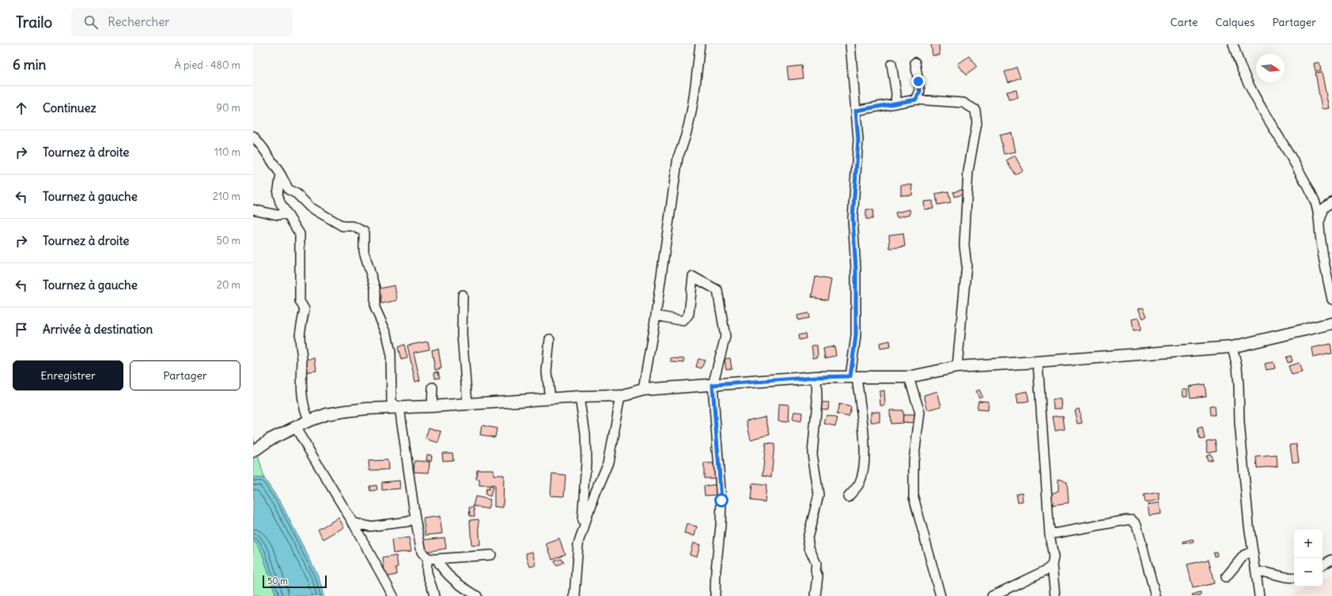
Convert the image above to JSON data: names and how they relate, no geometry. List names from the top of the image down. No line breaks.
{"scale_bar":"50 m","north":"right","page":{"header":"Trailo","search":"Rechercher","nav":["Carte","Calques","Partager"],"heading":["6 min","À pied · 480 m"],"list":[["Continuez","90 m"],["Tournez à droite","110 m"],["Tournez à gauche","210 m"],["Tournez à droite","50 m"],["Tournez à gauche","20 m"],"Arrivée à destination"],"buttons":["Enregistrer","Partager"],"map_buttons":["+","−"],"scale":"50 m"}}
